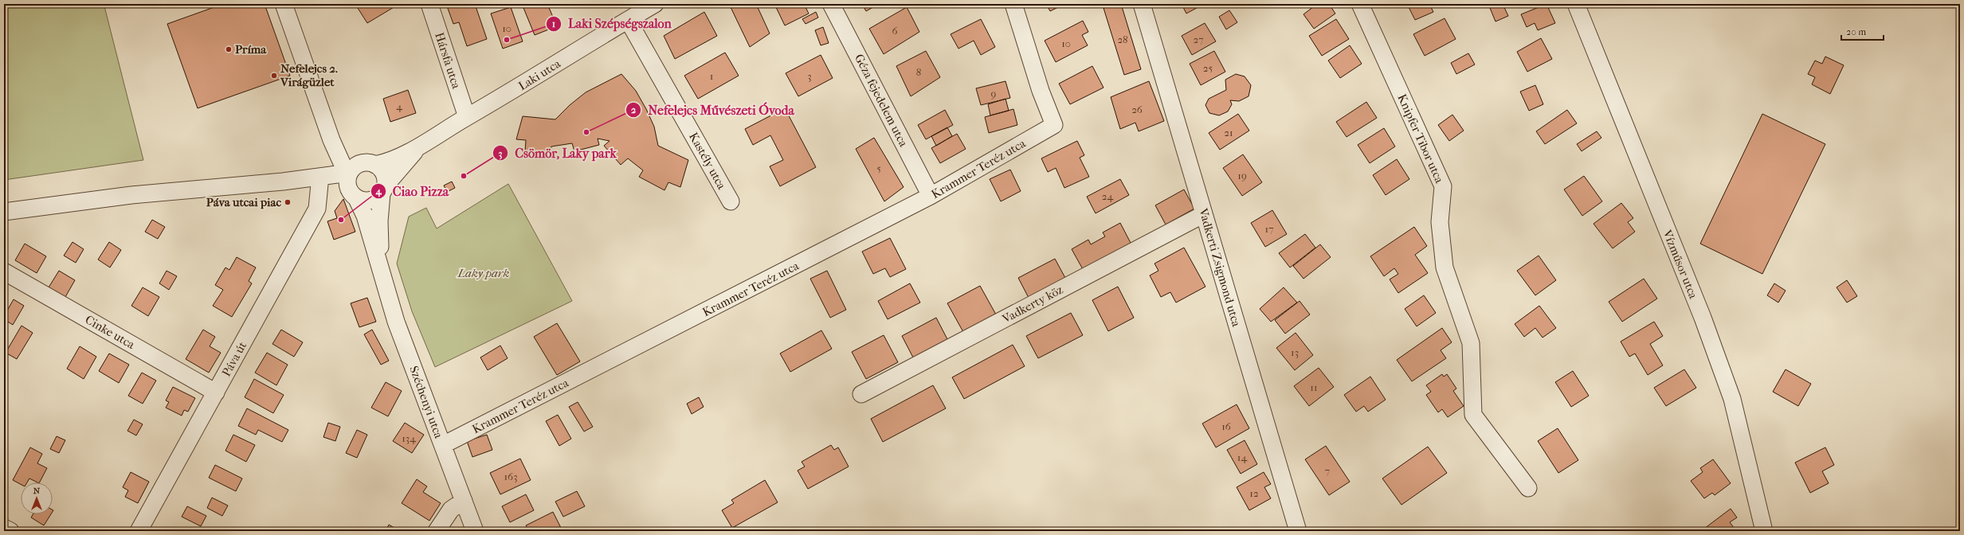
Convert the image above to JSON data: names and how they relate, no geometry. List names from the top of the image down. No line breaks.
{"streets":{"street":["Hársfa utca","Laki utca","Géza fejedelem utca","Knipfer Tibor utca","Kastély utca","Krammer Teréz utca","Vízműsor utca","Vadkerti Zsigmond utca","Vadkerty köz","Cinke utca","Páva út","Széchenyi utca"]},"crossings":[["Hársfa utca","Laki utca"],["Laki utca","Kastély utca"],["Laki utca","Széchenyi utca"],["Géza fejedelem utca","Krammer Teréz utca"],["Krammer Teréz utca","Széchenyi utca"],["Vadkerti Zsigmond utca","Vadkerty köz"],["Cinke utca","Páva út"]],"parks":["Laky park"],"places":["Laki Szépségszalon","Príma","Nefelejcs 2. Virágüzlet","Nefelejcs Művészeti Óvoda","Csömör, Laky park","Páva utcai piac","Ciao Pizza"],"house_numbers":["10","6","28","27","10","25","8","1","3","9","4","26","21","5","19","24","17","13","11","16","134","14","7","163","12"],"scale_bar":"20 m","north":"top"}
